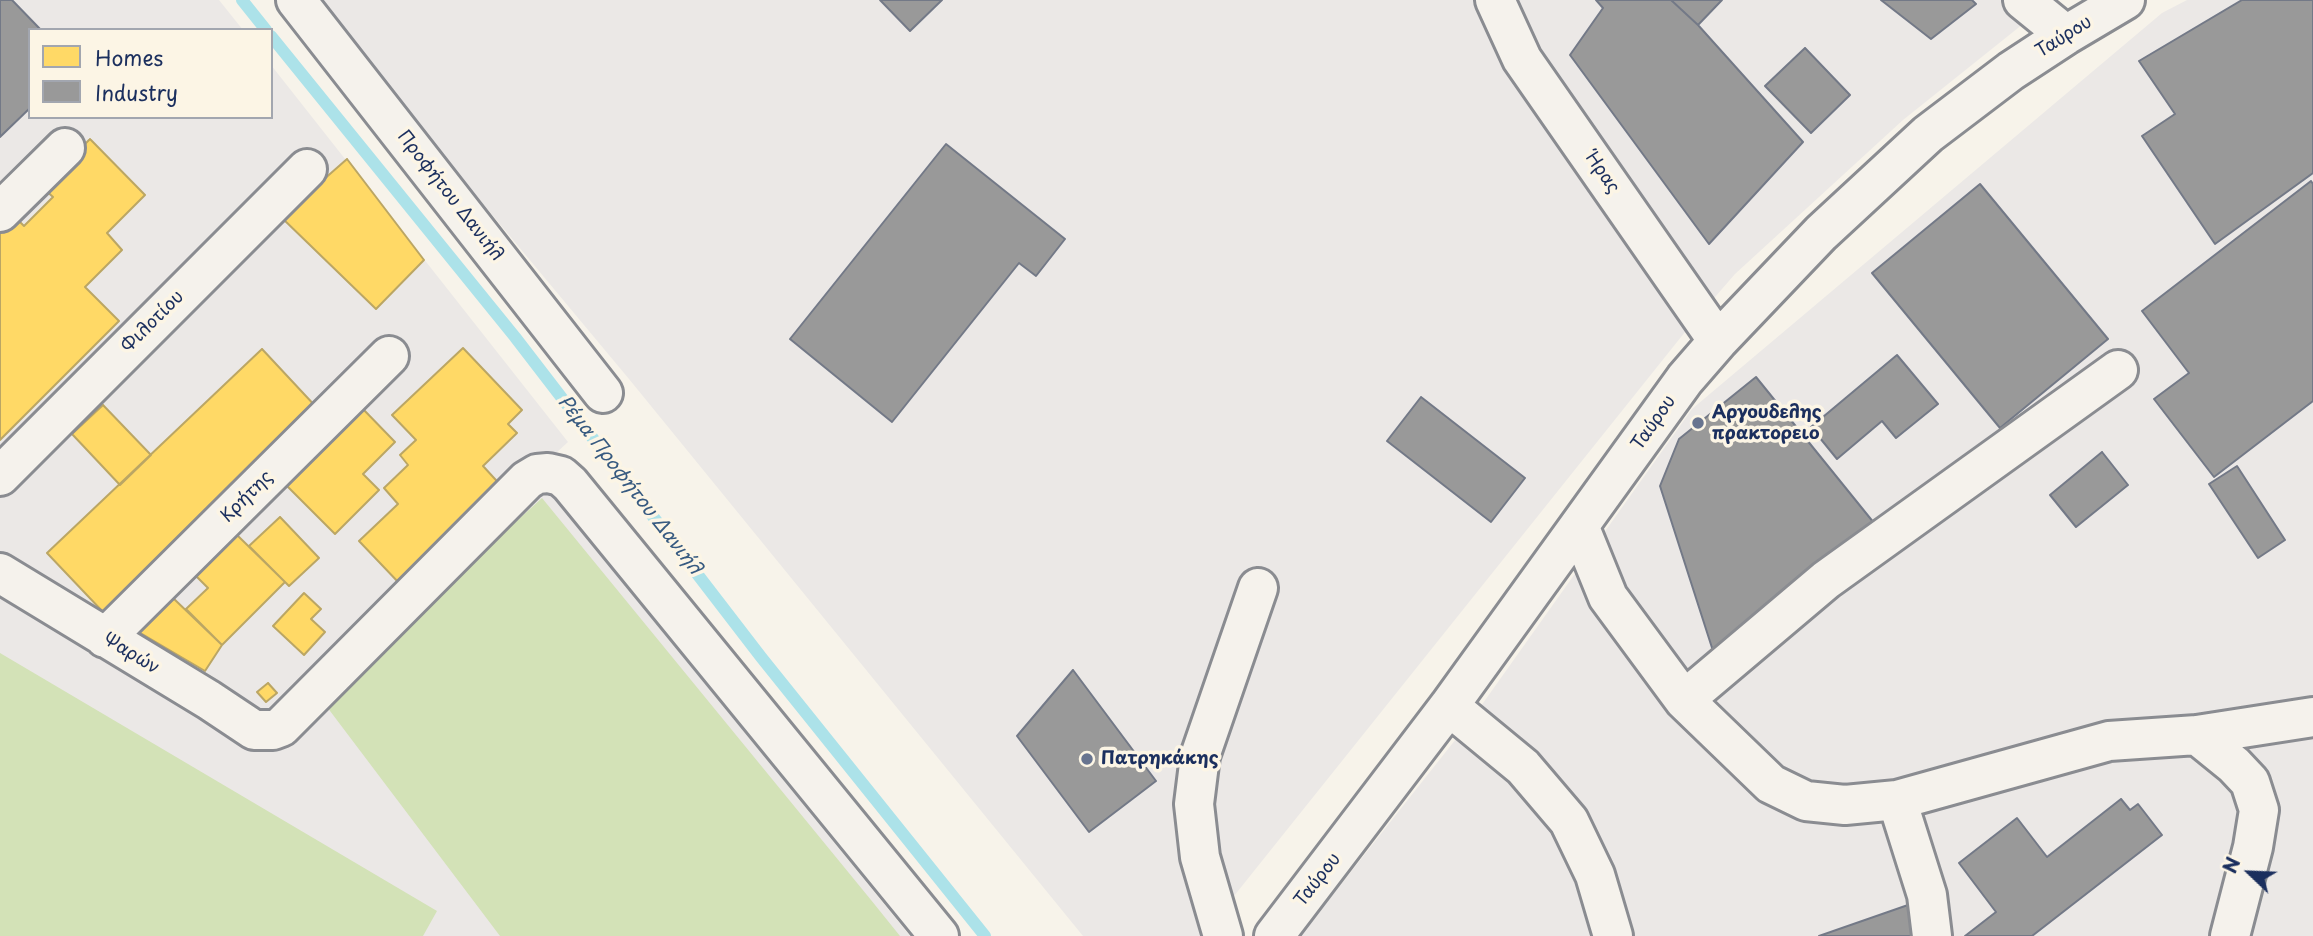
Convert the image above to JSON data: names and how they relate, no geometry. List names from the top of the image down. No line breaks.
{"streets":{"street":["Ταύρου","Ήρας","Προφήτου Δανιήλ","Φιλοτίου","Κρήτης","Ψαρών"]},"crossings":[["Ταύρου","Ήρας"],["Κρήτης","Ψαρών"]],"water":["Ρέμα Προφήτου Δανιήλ"],"places":["Αργουδελης πρακτορειο","Πατρηκάκης"],"legend":["Homes","Industry"],"north":"top left"}
